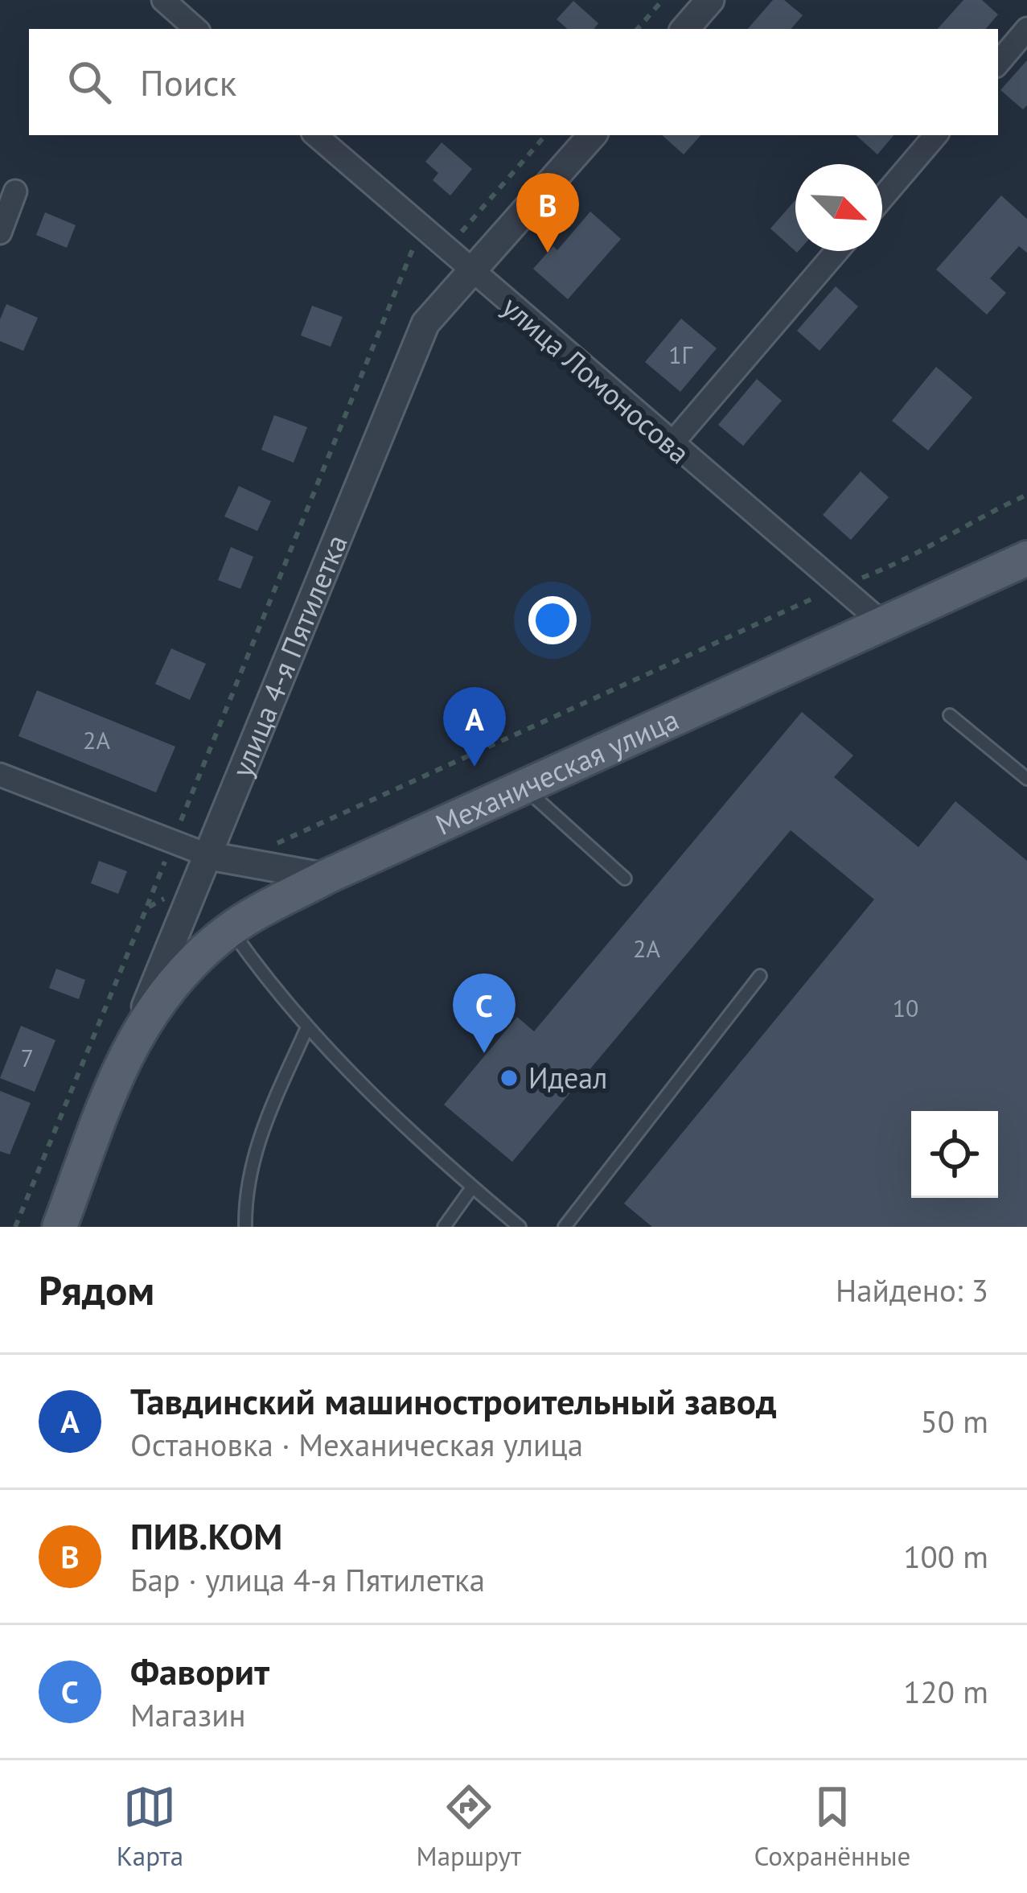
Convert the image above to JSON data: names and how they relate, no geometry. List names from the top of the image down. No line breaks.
{"streets":{"main road":["улица 4-я Пятилетка","Механическая улица"],"street":["улица Ломоносова"]},"crossings":[["улица Ломоносова","улица 4-я Пятилетка"],["улица Ломоносова","Механическая улица"],["улица 4-я Пятилетка","Механическая улица"]],"places":["Идеал"],"house_numbers":["1Г","2А","2А","10","7"],"north":"bottom right","page":{"search":"Поиск","pins":["B","A","C"],"heading":["Рядом","Найдено: 3"],"list":[{"mark":"A","name":"Тавдинский машиностроительный завод","note":"Остановка · Механическая улица","value":"50 m"},{"mark":"B","name":"ПИВ.КОМ","note":"Бар · улица 4-я Пятилетка","value":"100 m"},{"mark":"C","name":"Фаворит","note":"Магазин","value":"120 m"}],"nav":["Карта","Маршрут","Сохранённые"]}}
